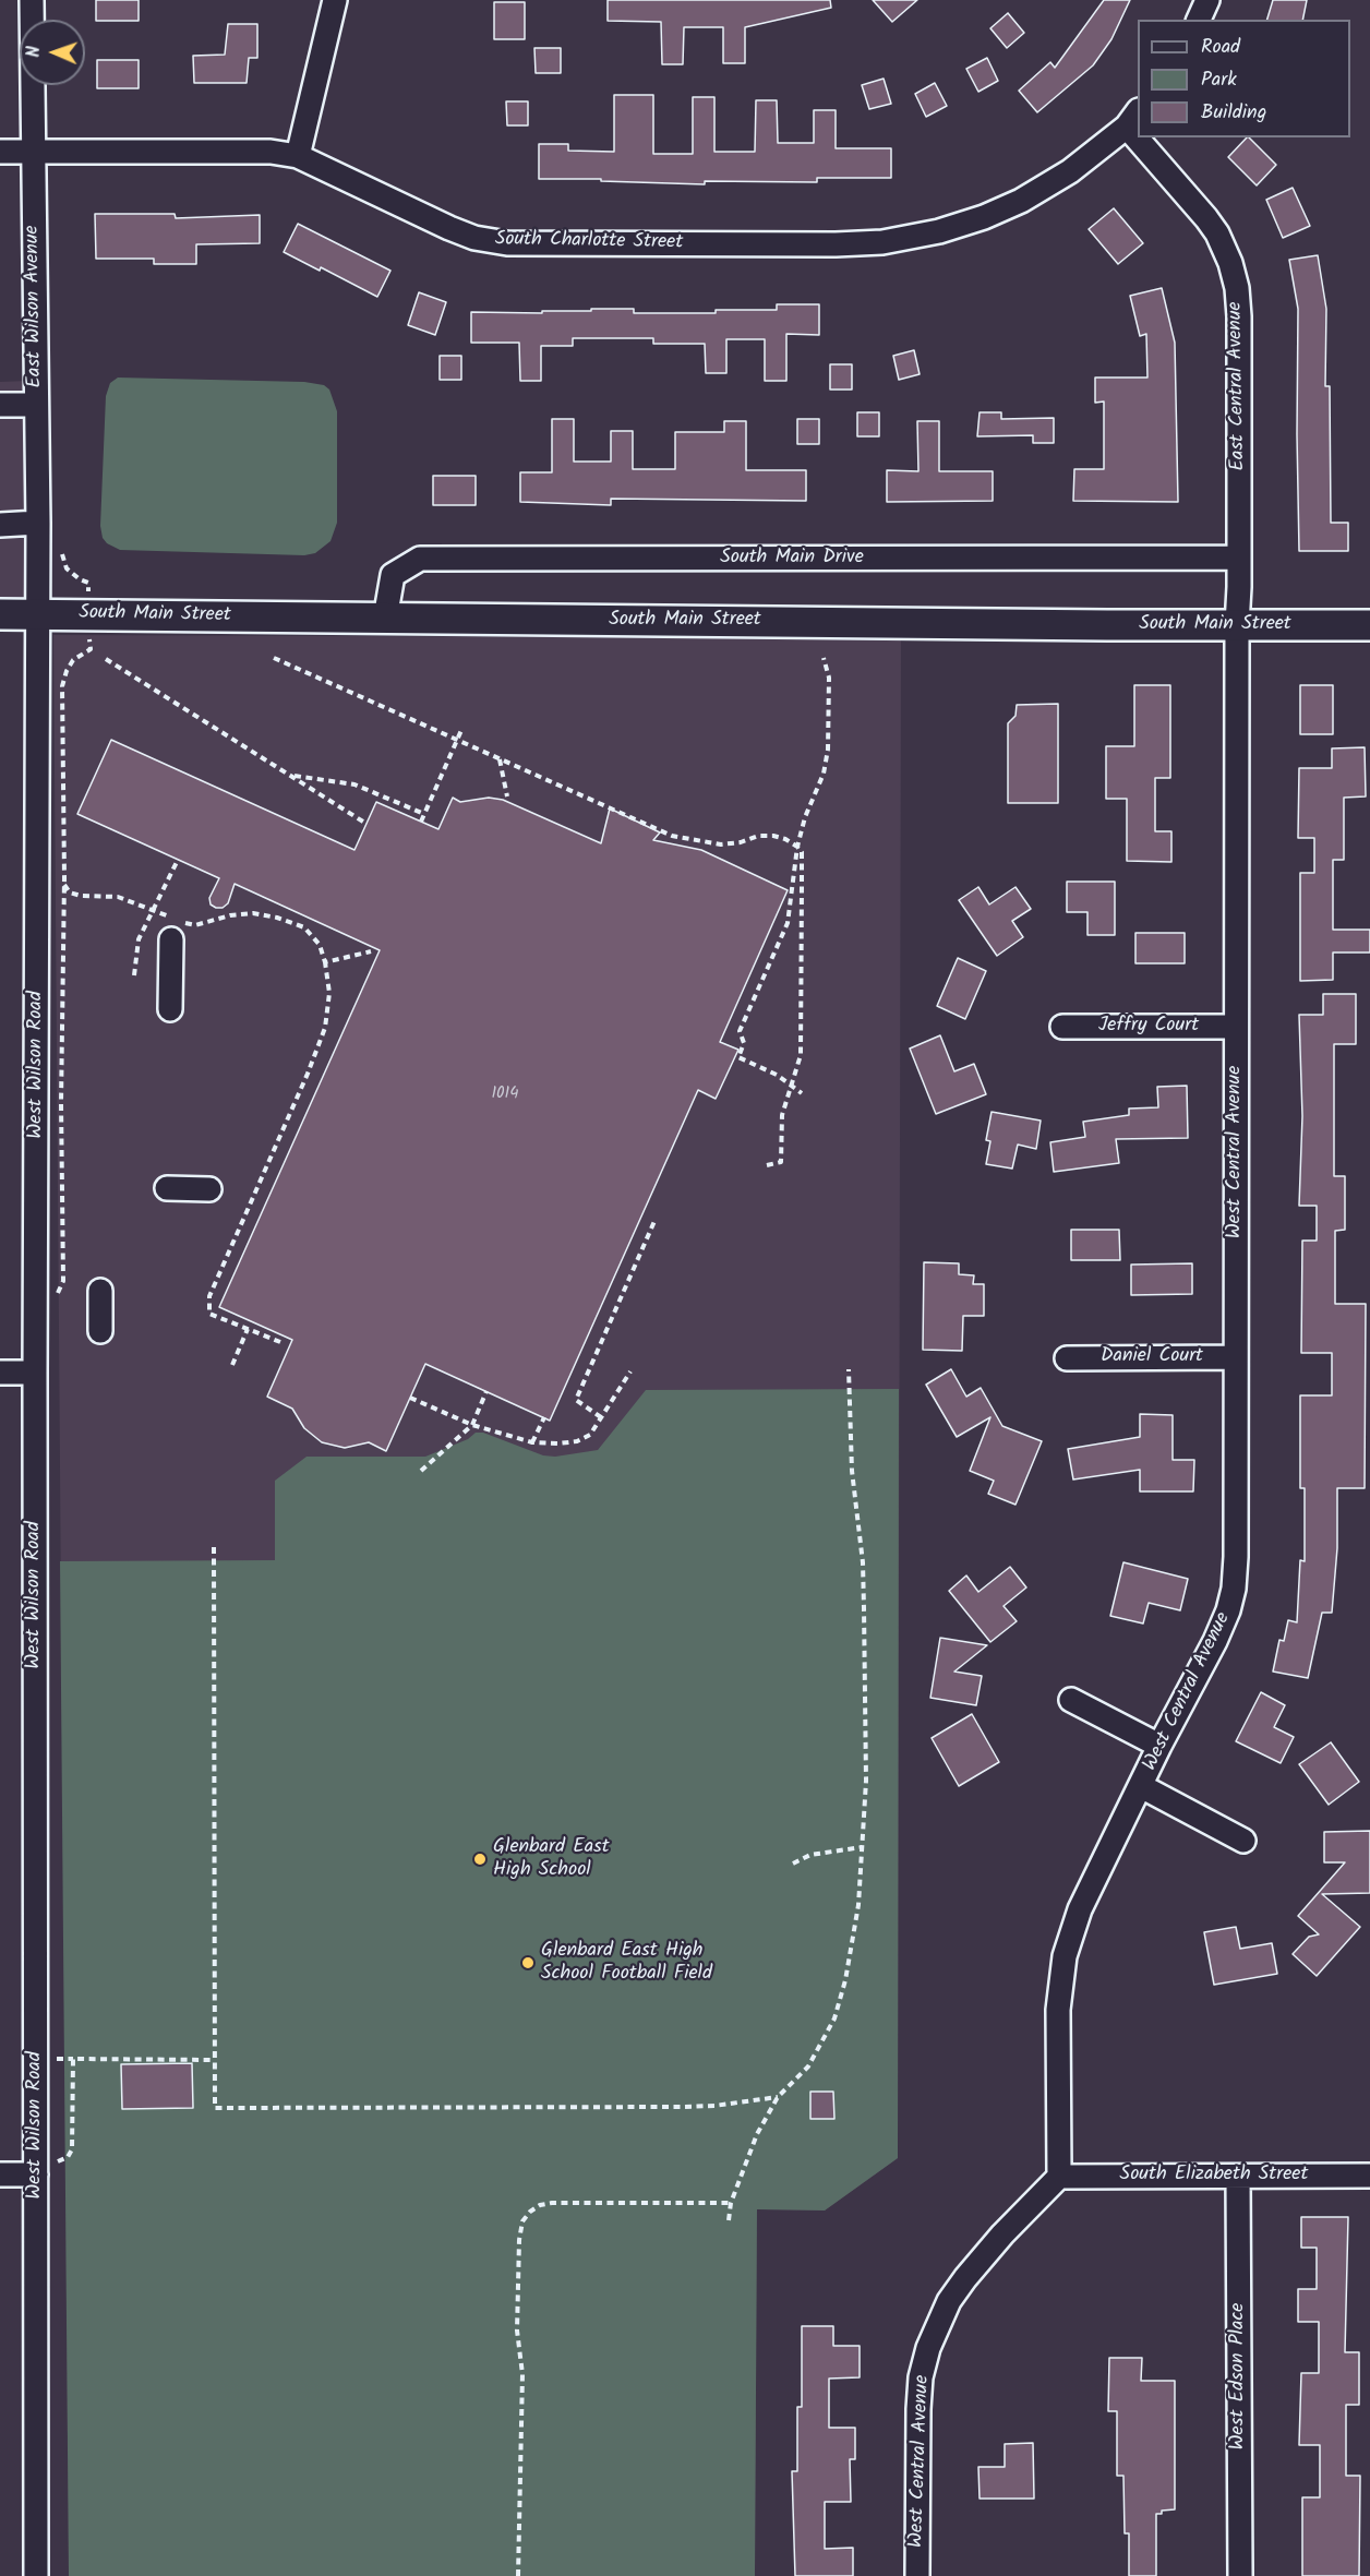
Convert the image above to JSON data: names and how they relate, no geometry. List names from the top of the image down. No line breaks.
{"streets":{"main road":["South Main Street"],"street":["South Charlotte Street","East Wilson Avenue","East Central Avenue","South Main Drive","Jeffry Court","West Wilson Road","West Central Avenue","Daniel Court","South Elizabeth Street","West Edson Place"]},"crossings":[["South Charlotte Street","East Wilson Avenue"],["East Wilson Avenue","South Main Street"],["East Wilson Avenue","West Wilson Road"],["East Central Avenue","South Main Drive"],["East Central Avenue","South Main Street"],["East Central Avenue","West Central Avenue"],["South Main Drive","South Main Street"],["South Main Street","West Wilson Road"],["South Main Street","West Central Avenue"],["Jeffry Court","West Central Avenue"],["West Central Avenue","Daniel Court"],["West Central Avenue","South Elizabeth Street"],["South Elizabeth Street","West Edson Place"]],"places":["Glenbard East High School","Glenbard East High School Football Field"],"house_numbers":["1014"],"legend":["Road","Park","Building"],"north":"left"}
